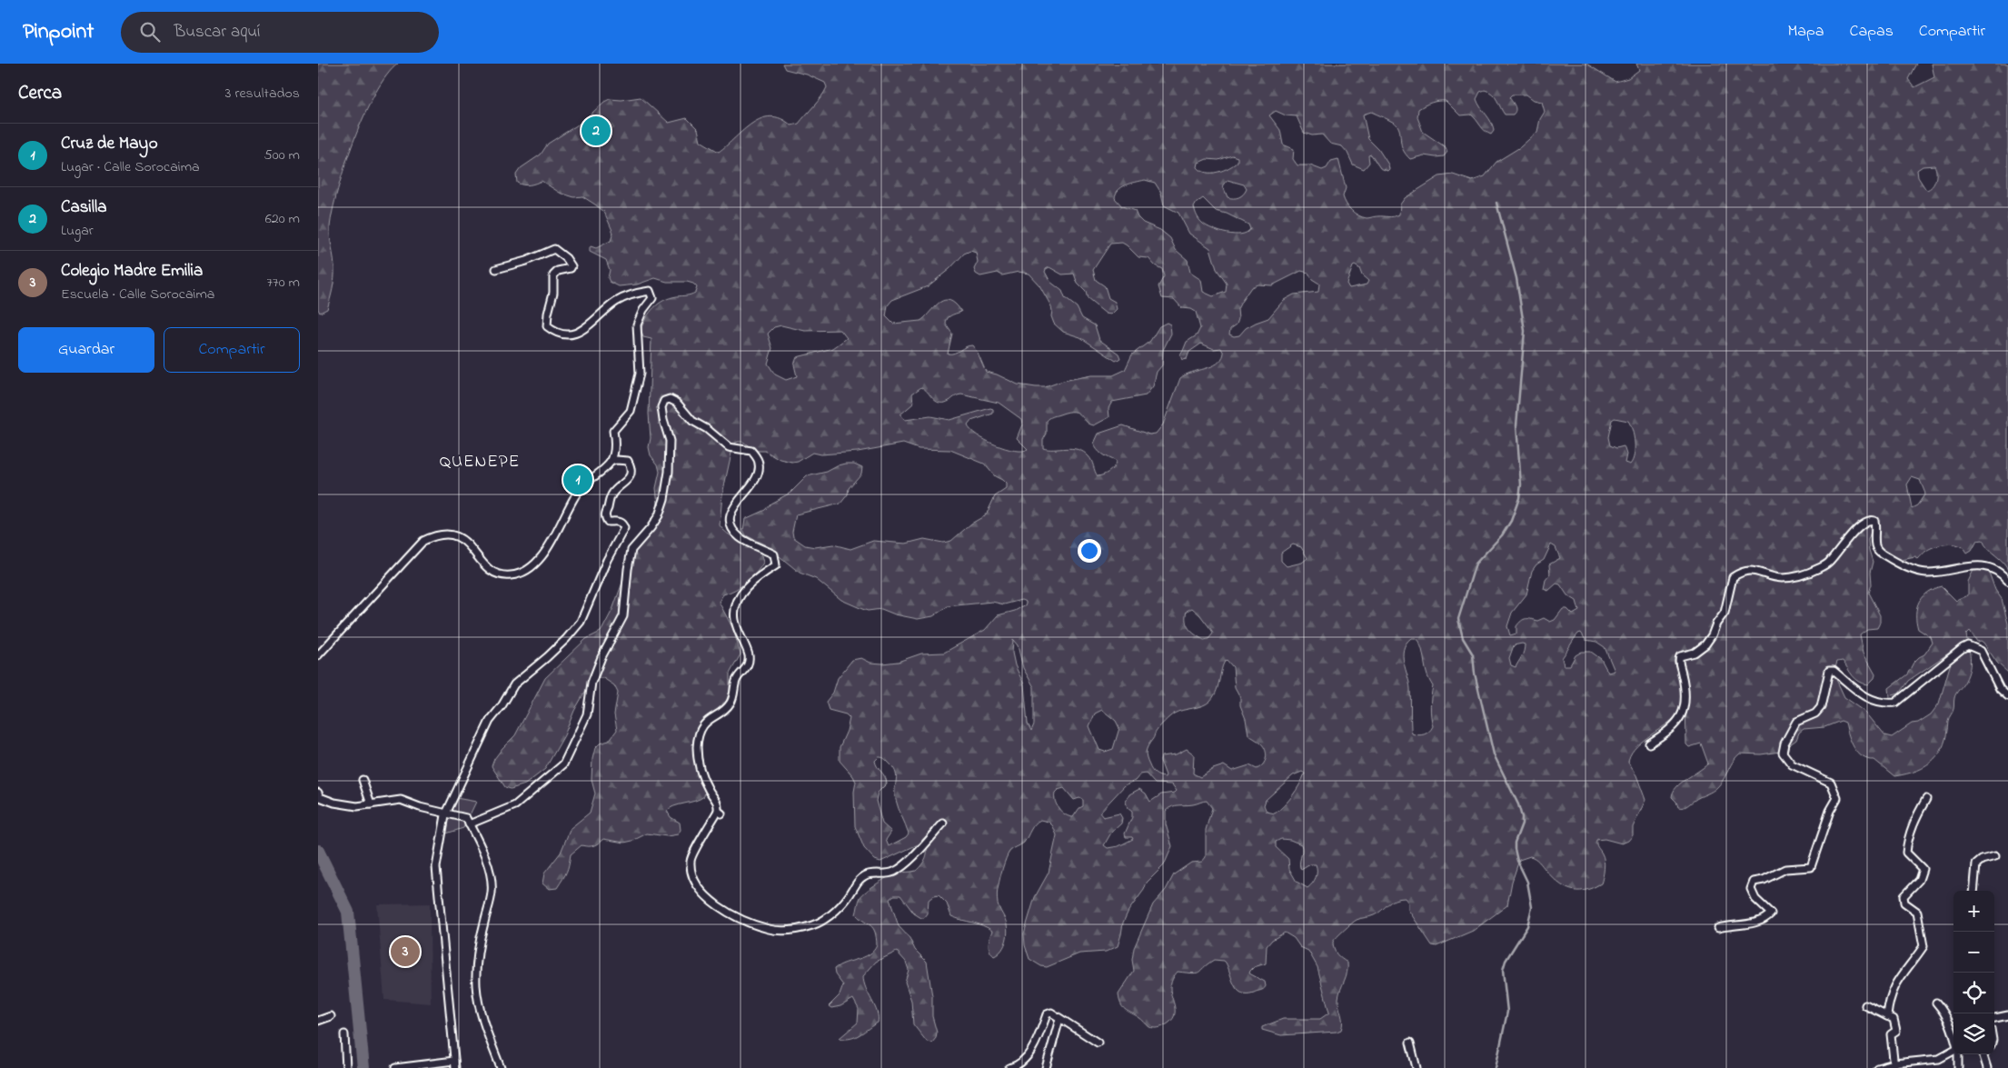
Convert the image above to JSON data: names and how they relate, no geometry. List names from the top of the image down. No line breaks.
{"districts":["QUENEPE"],"page":{"header":"Pinpoint","search":"Buscar aquí","nav":["Mapa","Capas","Compartir"],"heading":["Cerca","3 resultados"],"pins":["2","1","3"],"list":[{"mark":"1","name":"Cruz de Mayo","note":"Lugar · Calle Sorocaima","value":"500 m"},{"mark":"2","name":"Casilla","note":"Lugar","value":"620 m"},{"mark":"3","name":"Colegio Madre Emilia","note":"Escuela · Calle Sorocaima","value":"770 m"}],"buttons":["Guardar","Compartir"],"map_buttons":["+","−"]}}
